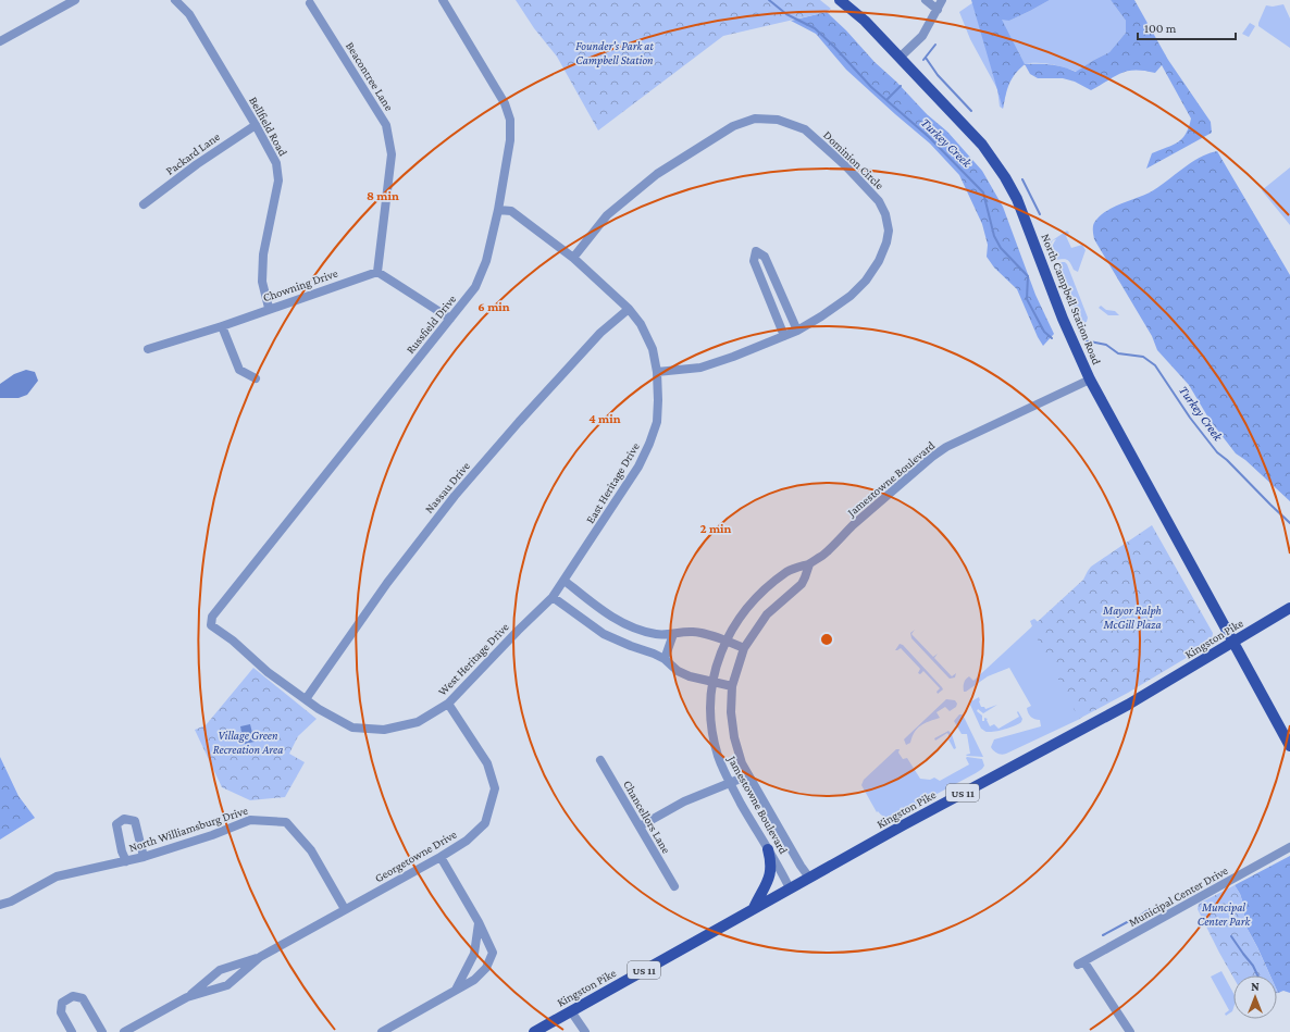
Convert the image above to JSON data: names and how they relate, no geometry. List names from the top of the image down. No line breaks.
{"streets":{"main road":["North Campbell Station Road","Kingston Pike","US 11"],"street":["Beacontree Lane","Bellfield Road","Packard Lane","Dominion Circle","Chowning Drive","Russfield Drive","Jamestowne Boulevard","East Heritage Drive","Nassau Drive","West Heritage Drive","Chancellors Lane","North Williamsburg Drive","Georgetowne Drive","Municipal Center Drive"]},"crossings":[["Beacontree Lane","Chowning Drive"],["Bellfield Road","Packard Lane"],["Bellfield Road","Chowning Drive"],["Dominion Circle","East Heritage Drive"],["North Campbell Station Road","Jamestowne Boulevard"],["North Campbell Station Road","Kingston Pike"],["Russfield Drive","East Heritage Drive"],["Russfield Drive","West Heritage Drive"],["Jamestowne Boulevard","Kingston Pike"],["East Heritage Drive","Nassau Drive"],["East Heritage Drive","West Heritage Drive"],["Nassau Drive","West Heritage Drive"],["West Heritage Drive","Georgetowne Drive"],["North Williamsburg Drive","Georgetowne Drive"]],"water":["Turkey Creek"],"parks":["Founder's Park at Campbell Station","Mayor Ralph McGill Plaza","Village Green Recreation Area","Muncipal Center Park"],"scale_bar":"100 m","north":"top","rings":["8 min","6 min","4 min","2 min"]}
